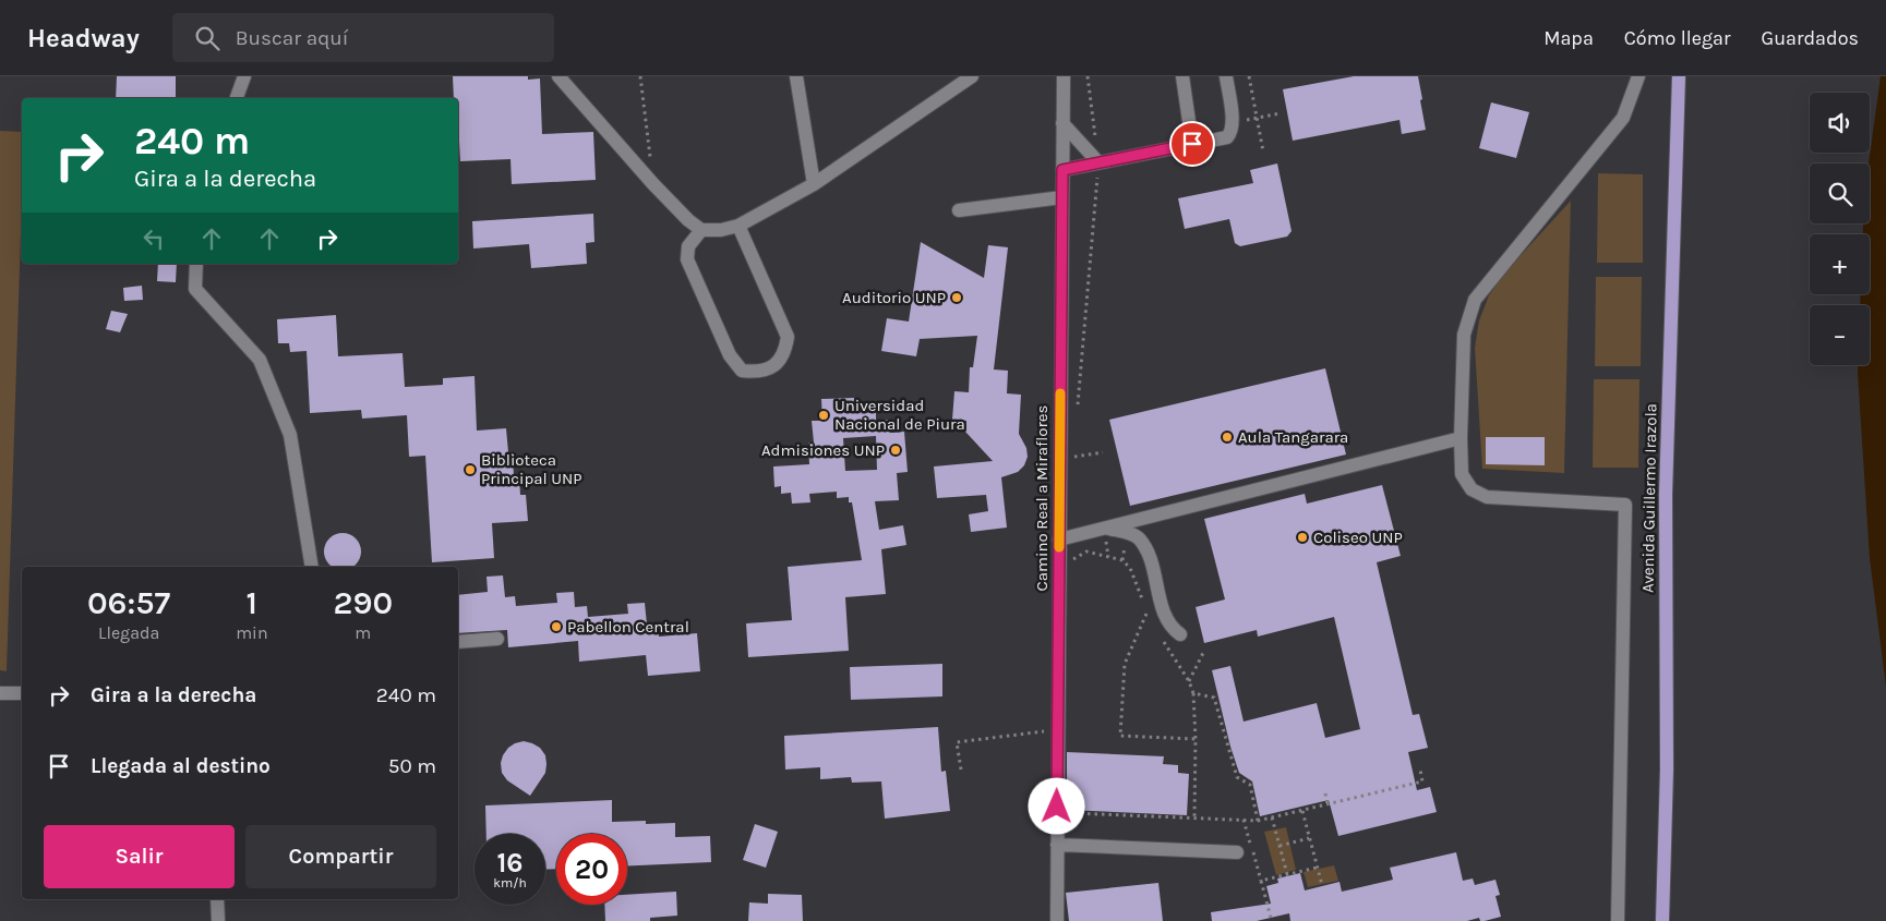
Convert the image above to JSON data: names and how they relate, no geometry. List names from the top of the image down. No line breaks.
{"streets":{"main road":["Avenida Guillermo Irazola"],"lane":["Camino Real a Miraflores"]},"places":["Auditorio UNP","Universidad Nacional de Piura","Aula Tangarara","Admisiones UNP","Biblioteca Principal UNP","Coliseo UNP","Pabellon Central"],"page":{"header":"Headway","search":"Buscar aquí","nav":["Mapa","Cómo llegar","Guardados"],"map_buttons":["+","−"],"turn":["240 m","Gira a la derecha"],"eta":["06:57","Llegada","1","min","290","m"],"list":[{"name":"Gira a la derecha","value":"240 m"},{"name":"Llegada al destino","value":"50 m"}],"buttons":["Salir","Compartir"],"speed":"16 km/h","limit":"20"}}
